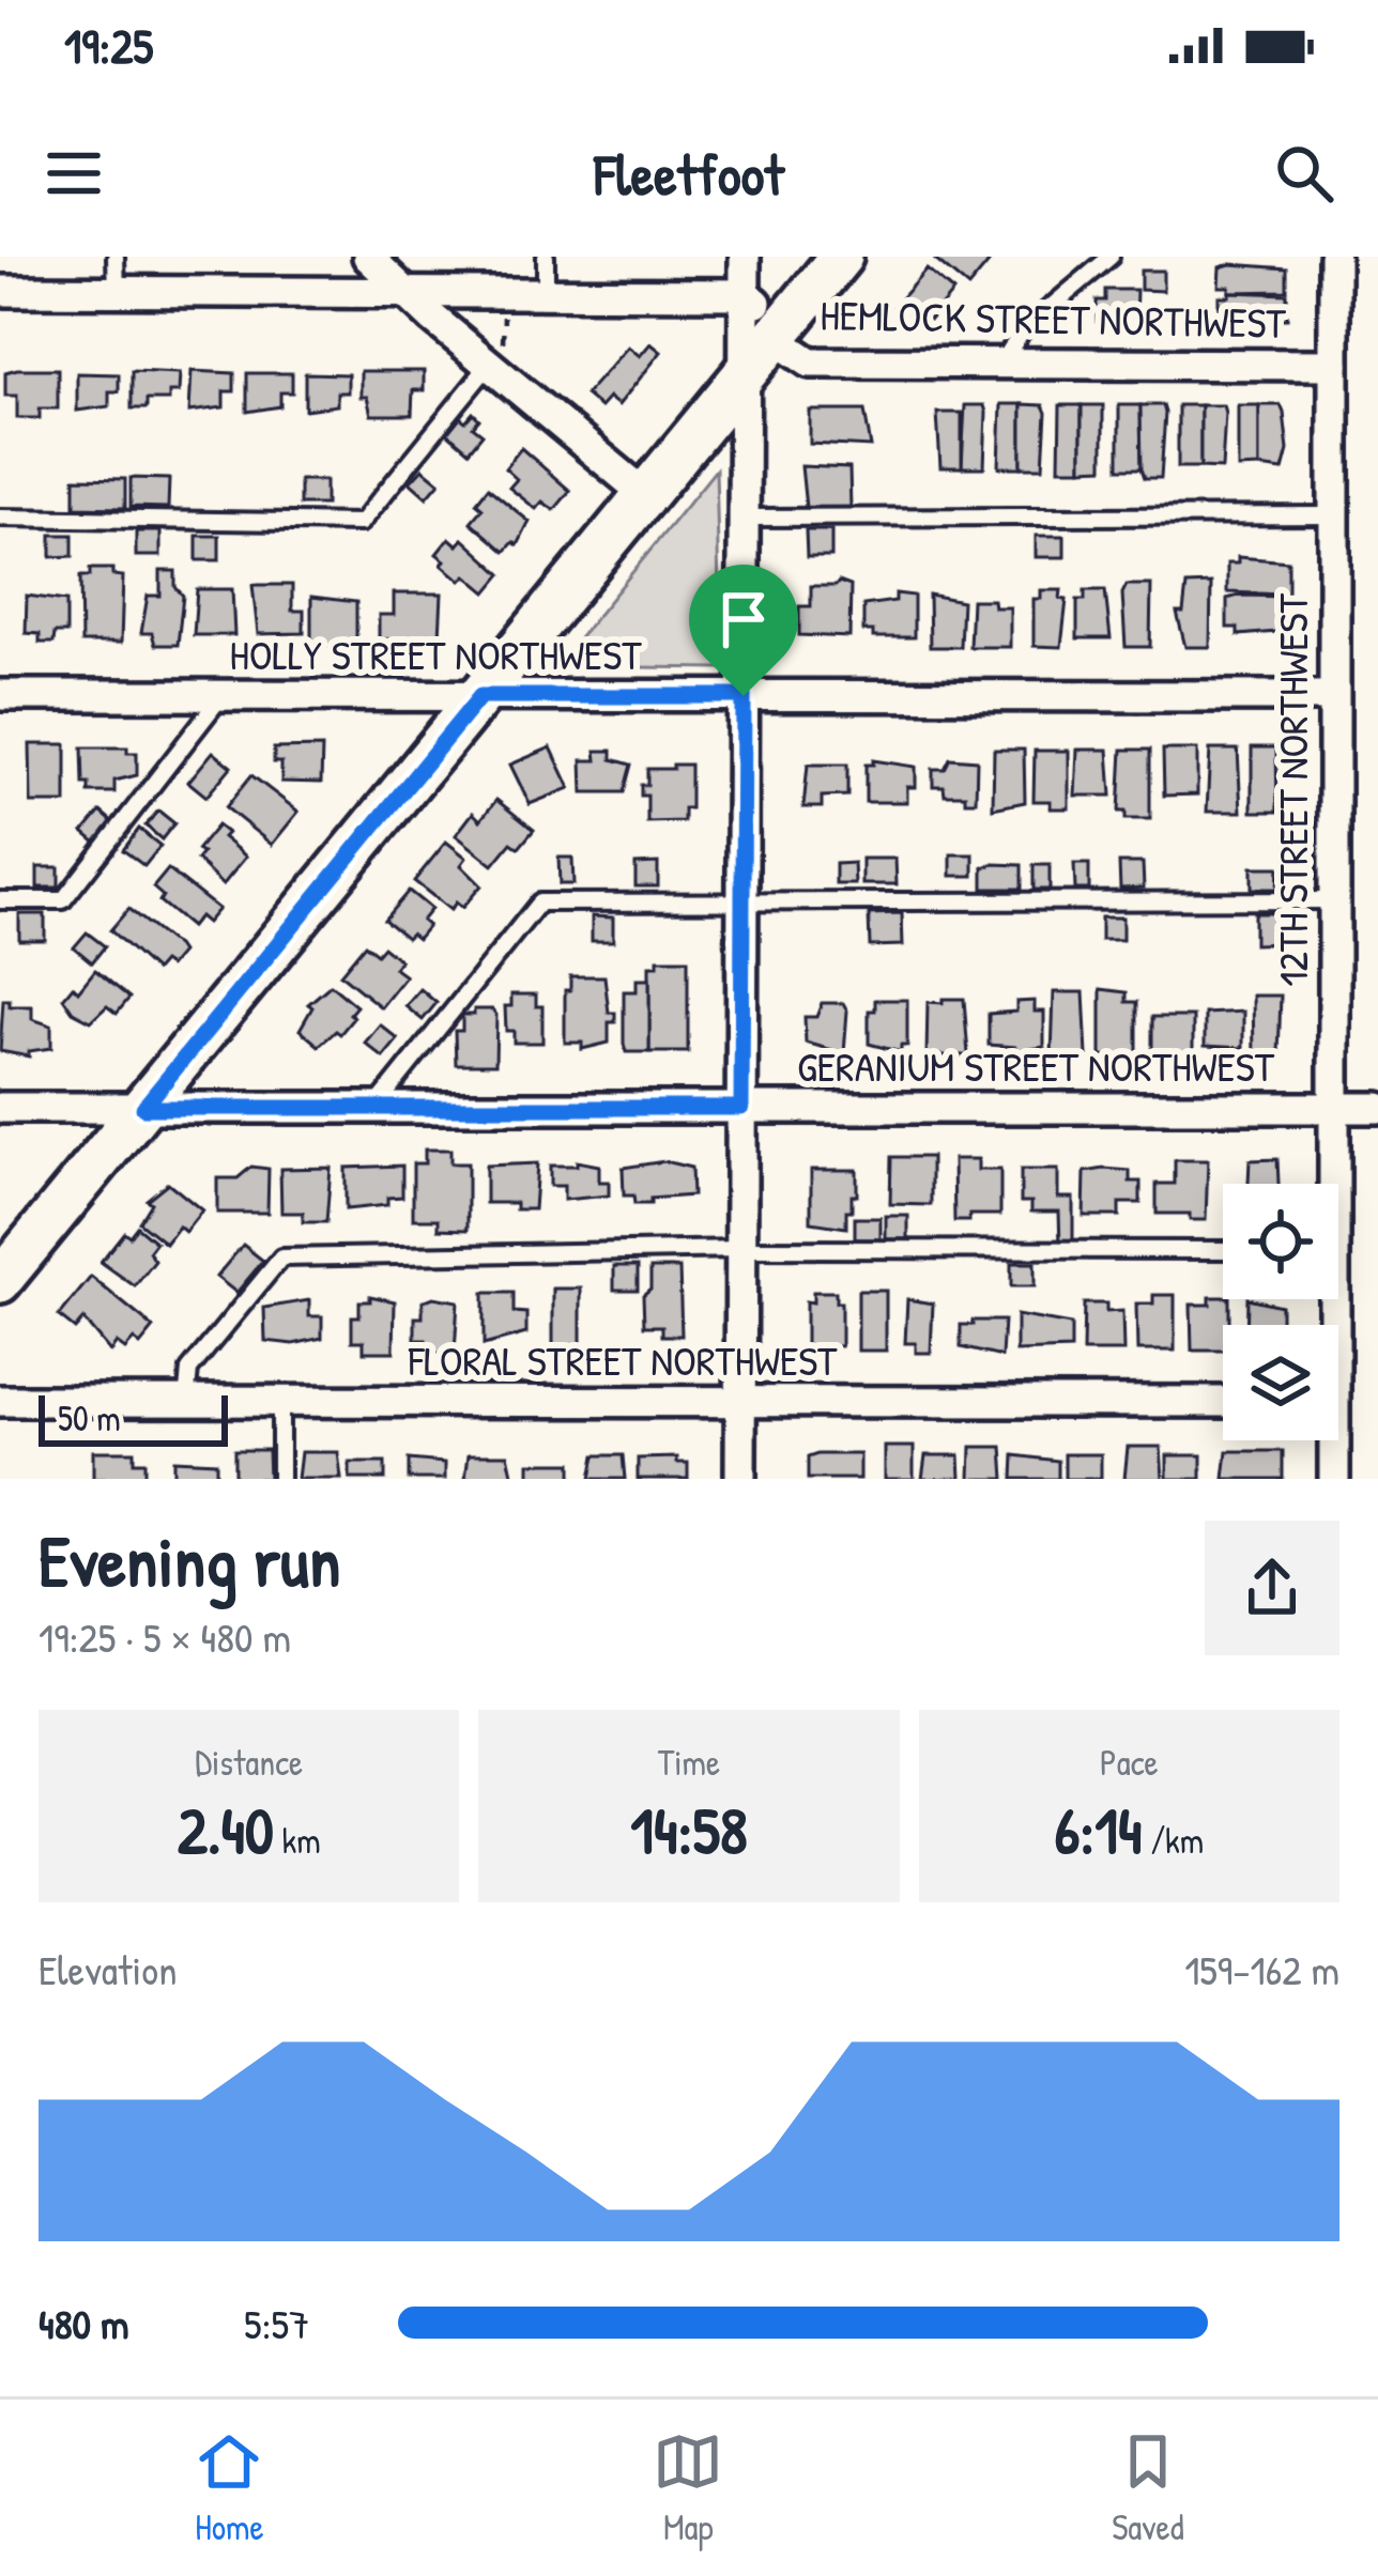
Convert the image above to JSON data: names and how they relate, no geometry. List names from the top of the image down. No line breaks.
{"streets":{"street":["HEMLOCK STREET NORTHWEST","HOLLY STREET NORTHWEST","12TH STREET NORTHWEST","GERANIUM STREET NORTHWEST","FLORAL STREET NORTHWEST"]},"crossings":[["HEMLOCK STREET NORTHWEST","12TH STREET NORTHWEST"],["HOLLY STREET NORTHWEST","12TH STREET NORTHWEST"],["12TH STREET NORTHWEST","GERANIUM STREET NORTHWEST"]],"scale_bar":"50 m","page":{"status":"19:25","header":"Fleetfoot","scale":"50 m","heading":["Evening run","19:25 · 5 × 480 m"],"stats":[["Distance","2.40 km"],["Time","14:58"],["Pace","6:14 /km"]],"chart":["Elevation","159–162 m"],"list":[{"name":"480 m","note":"5:57"}],"tabs":["Home","Map","Saved"]}}
